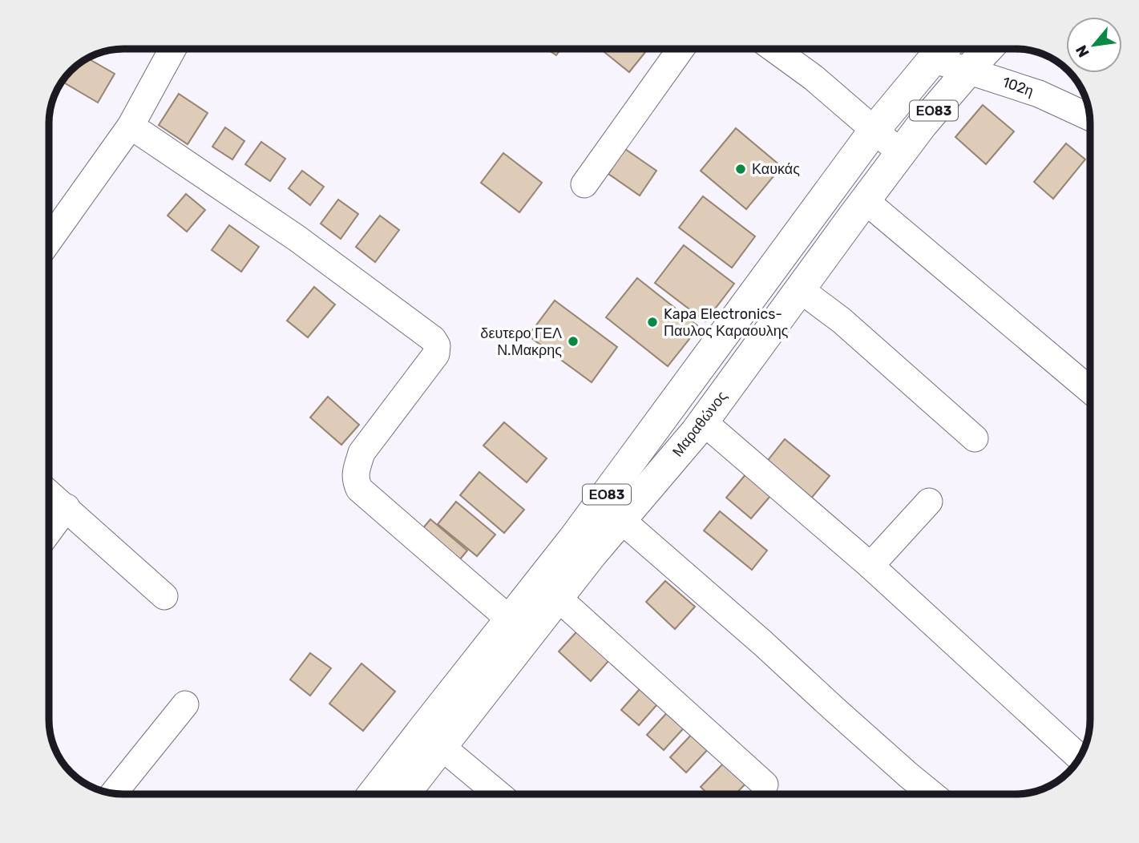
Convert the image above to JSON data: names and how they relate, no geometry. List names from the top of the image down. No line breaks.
{"streets":{"main road":["ΕΟ83","Μαραθώνος"],"street":["102η"]},"crossings":[["102η","ΕΟ83"],["102η","Μαραθώνος"]],"places":["Καυκάς","Kapa Electronics- Παυλος Καραουλης","δευτερο ΓΕΛ Ν.Μακρης"],"north":"bottom left"}
